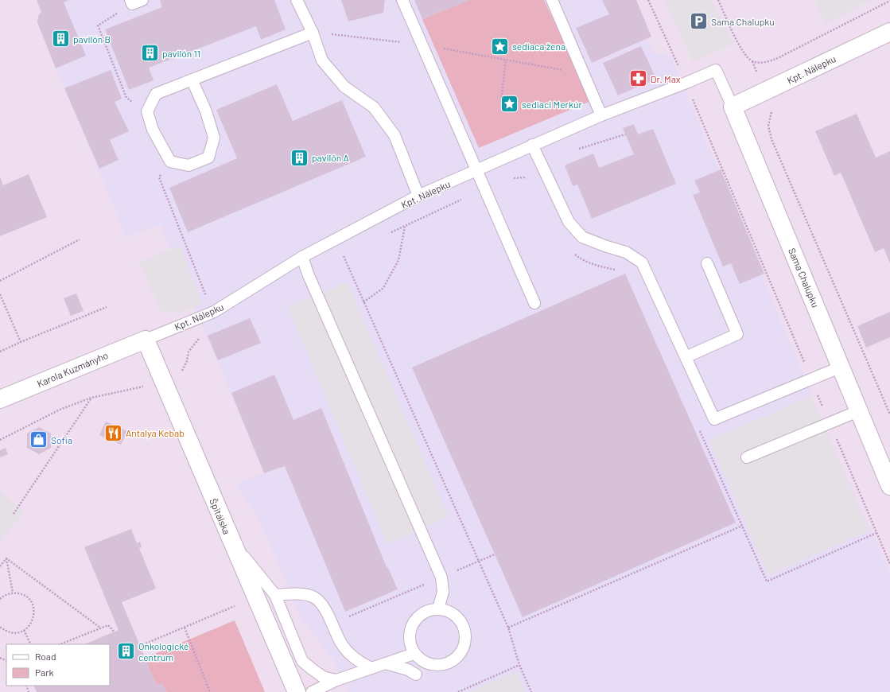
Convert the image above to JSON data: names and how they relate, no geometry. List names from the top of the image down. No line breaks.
{"streets":{"street":["Kpt. Nálepku","Sama Chalupku","Karola Kuzmányho","Špitálska"]},"crossings":[["Kpt. Nálepku","Sama Chalupku"],["Kpt. Nálepku","Karola Kuzmányho"],["Kpt. Nálepku","Špitálska"],["Karola Kuzmányho","Špitálska"]],"places":{"parking":["Sama Chalupku"],"building":["pavilón B","pavilón 11","pavilón A","Onkologické centrum"],"place":["sediaca žena","sediaci Merkúr"],"pharmacy":["Dr. Max"],"restaurant":["Antalya Kebab"],"shop":["Sofia"]},"legend":["Road","Park"]}
